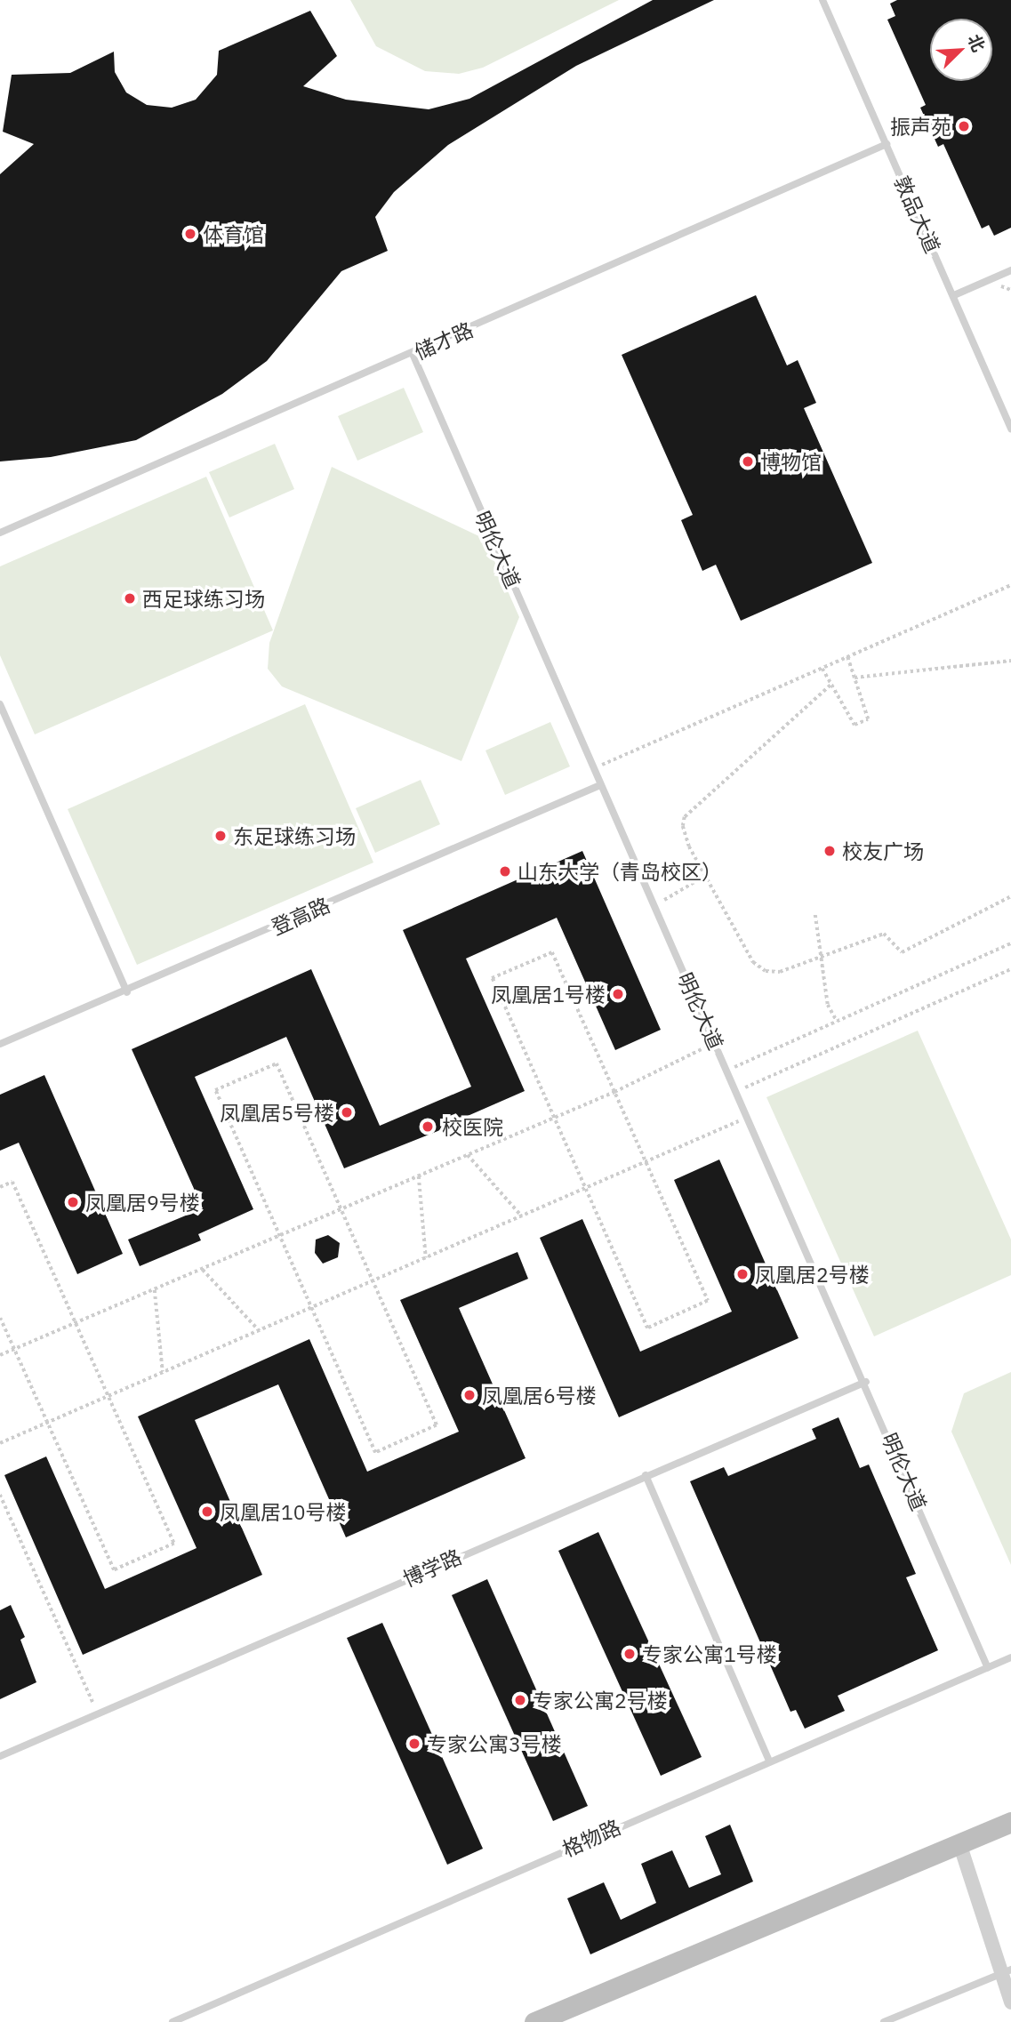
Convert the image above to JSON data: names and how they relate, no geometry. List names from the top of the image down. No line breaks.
{"streets":{"lane":["敦品大道","储才路","明伦大道","登高路","博学路","格物路"]},"crossings":[["敦品大道","储才路"],["储才路","明伦大道"],["明伦大道","登高路"],["明伦大道","博学路"],["明伦大道","格物路"]],"places":["振声苑","体育馆","博物馆","西足球练习场","东足球练习场","校友广场","山东大学（青岛校区）","凤凰居1号楼","凤凰居5号楼","校医院","凤凰居9号楼","凤凰居2号楼","凤凰居6号楼","凤凰居10号楼","专家公寓1号楼","专家公寓2号楼","专家公寓3号楼"],"north":"top right"}
